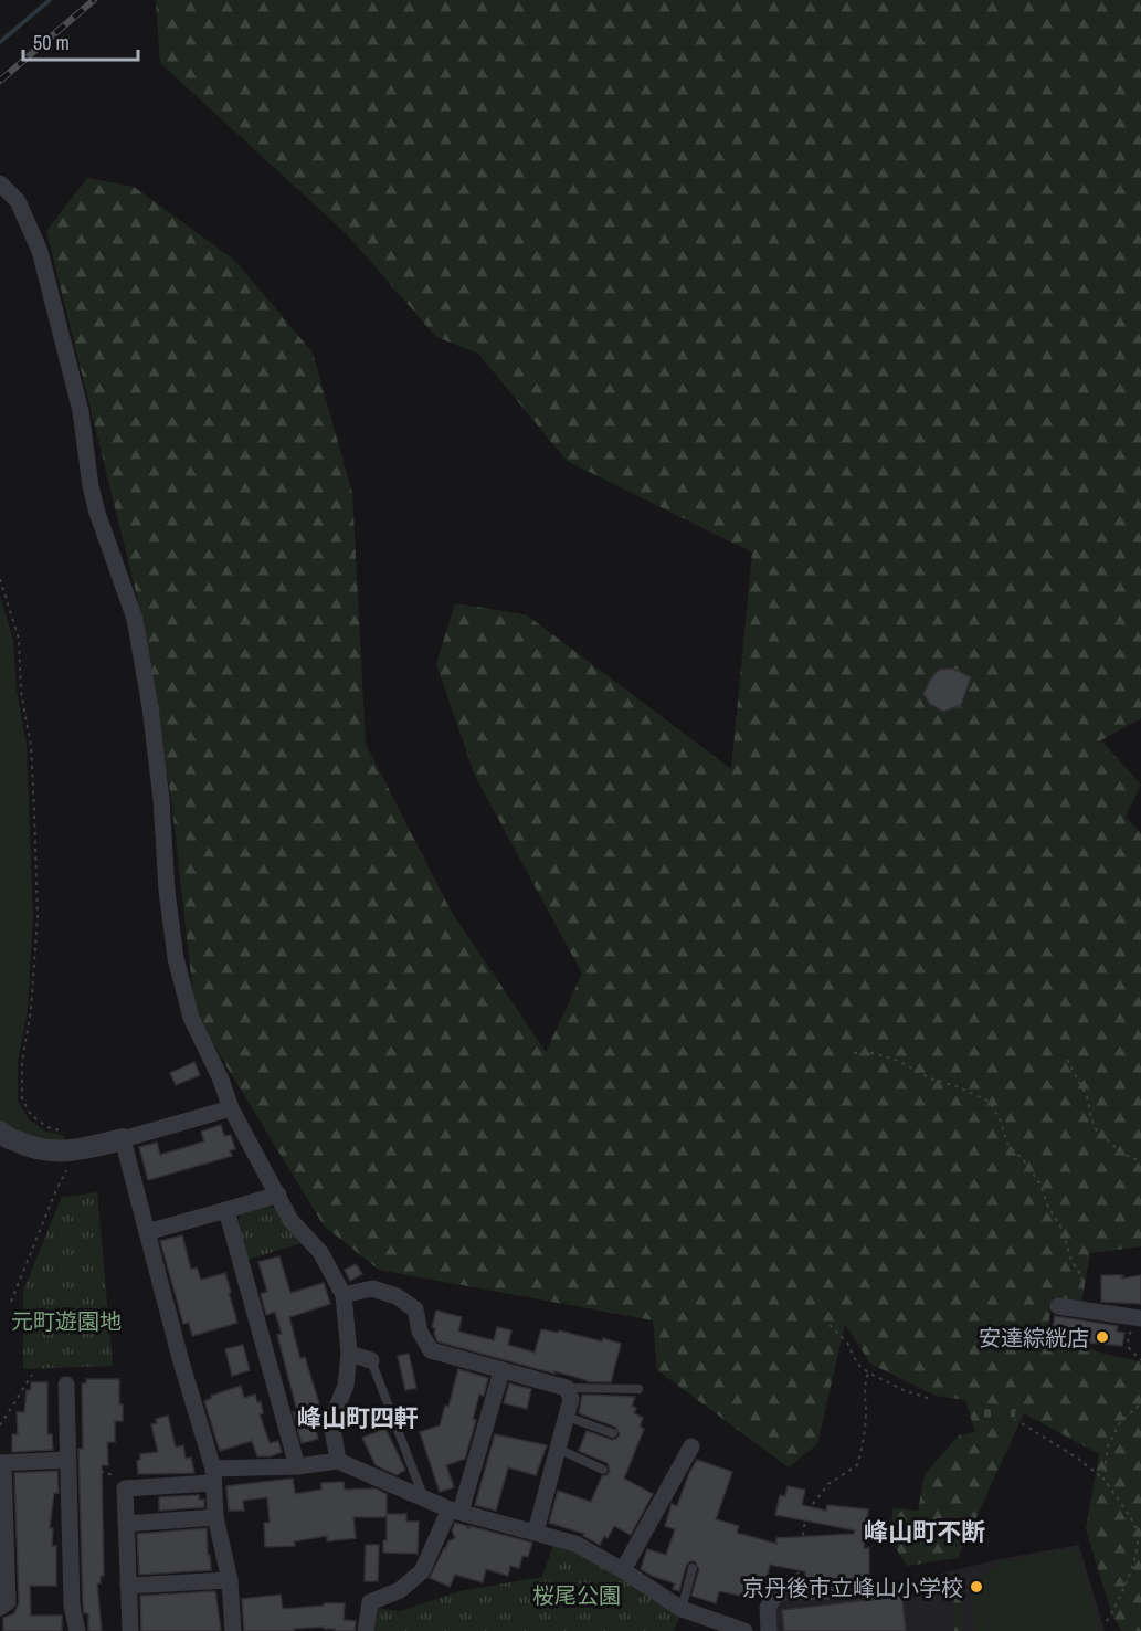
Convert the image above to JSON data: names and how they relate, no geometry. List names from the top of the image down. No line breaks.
{"districts":["峰山町四軒","峰山町不断"],"parks":["元町遊園地","桜尾公園"],"places":["安達綜絖店","京丹後市立峰山小学校"],"scale_bar":"50 m"}
